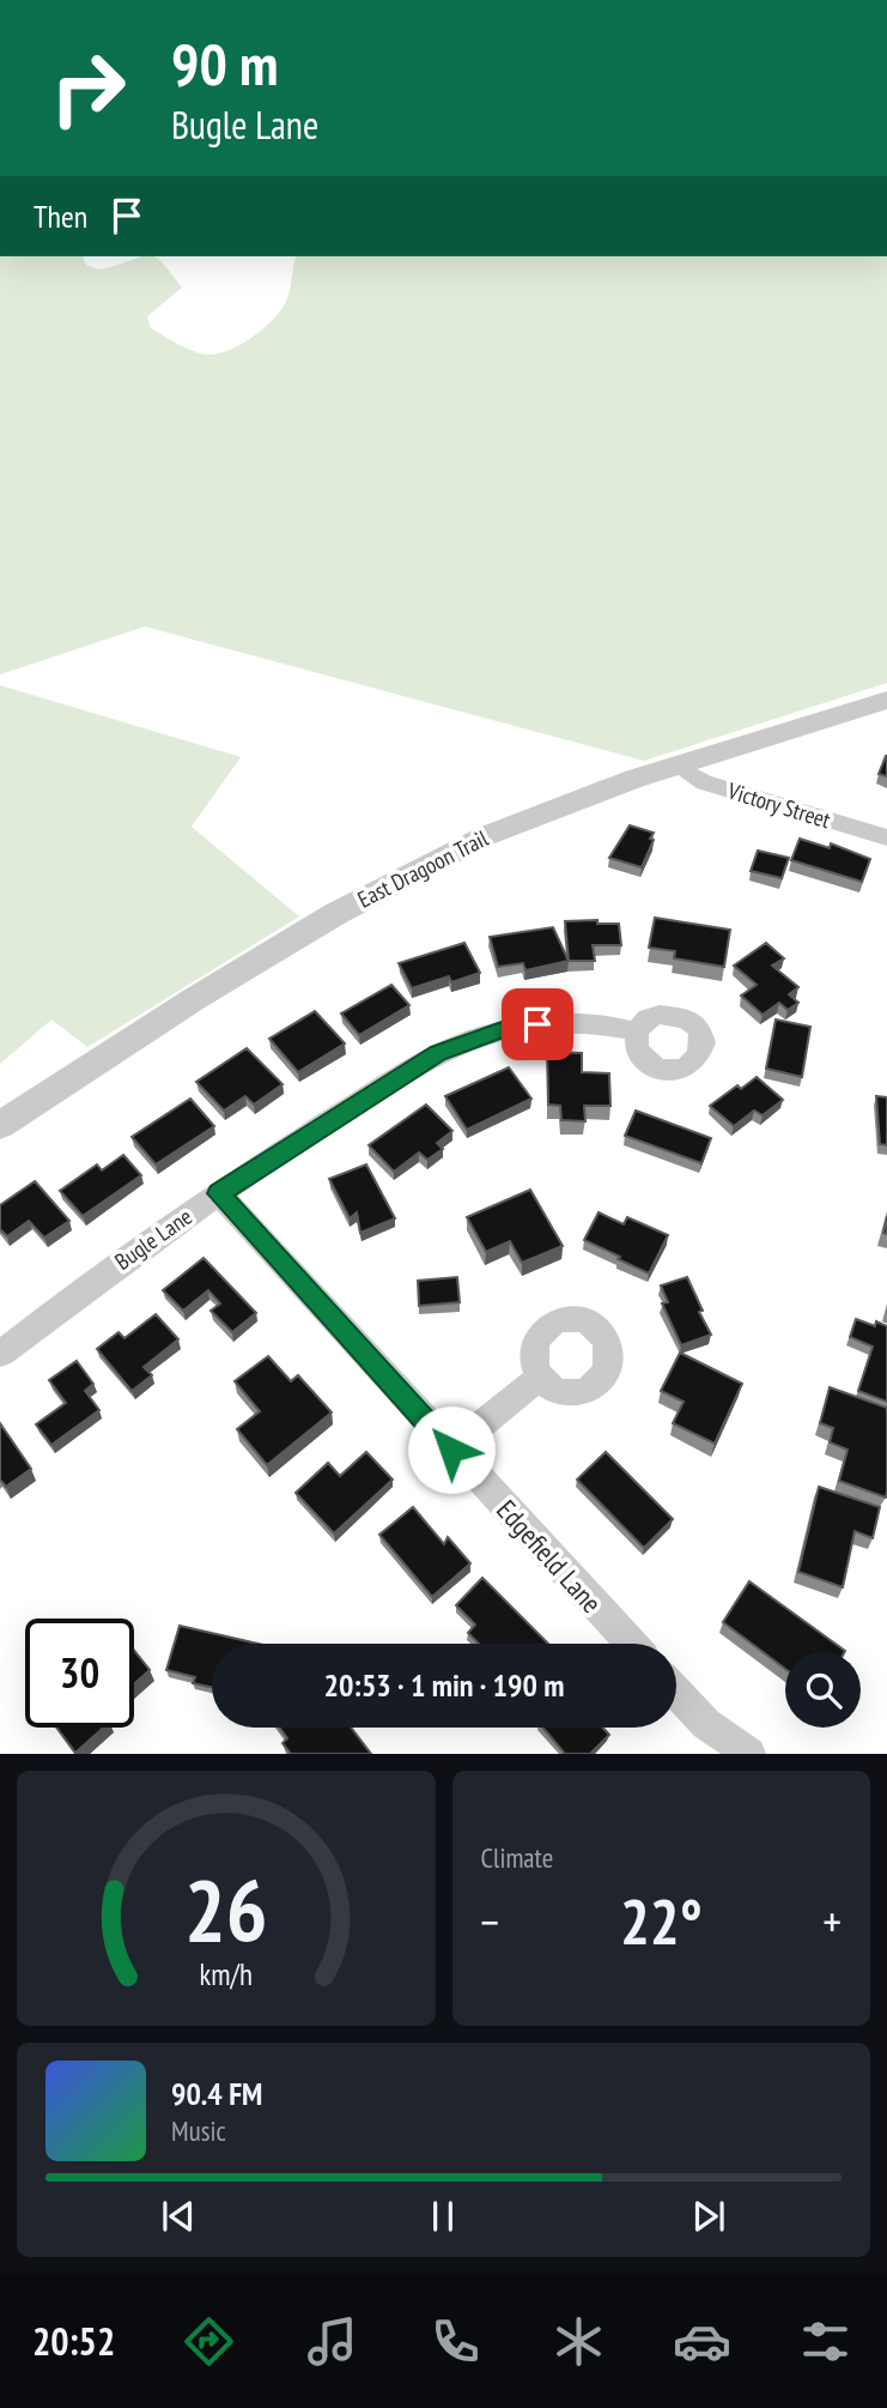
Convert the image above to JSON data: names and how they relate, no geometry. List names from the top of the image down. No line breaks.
{"streets":{"street":["Victory Street","East Dragoon Trail","Bugle Lane","Edgefield Lane"]},"crossings":[["Victory Street","East Dragoon Trail"],["Bugle Lane","Edgefield Lane"]],"page":{"turn":["90 m","Bugle Lane"],"then":"Then","limit":"30","trip":"20:53 · 1 min · 190 m","tile":"Climate","heat":["−","22°","+"],"song":["90.4 FM","Music"],"tabs":"20:52","gauge":["26","km/h"]}}
